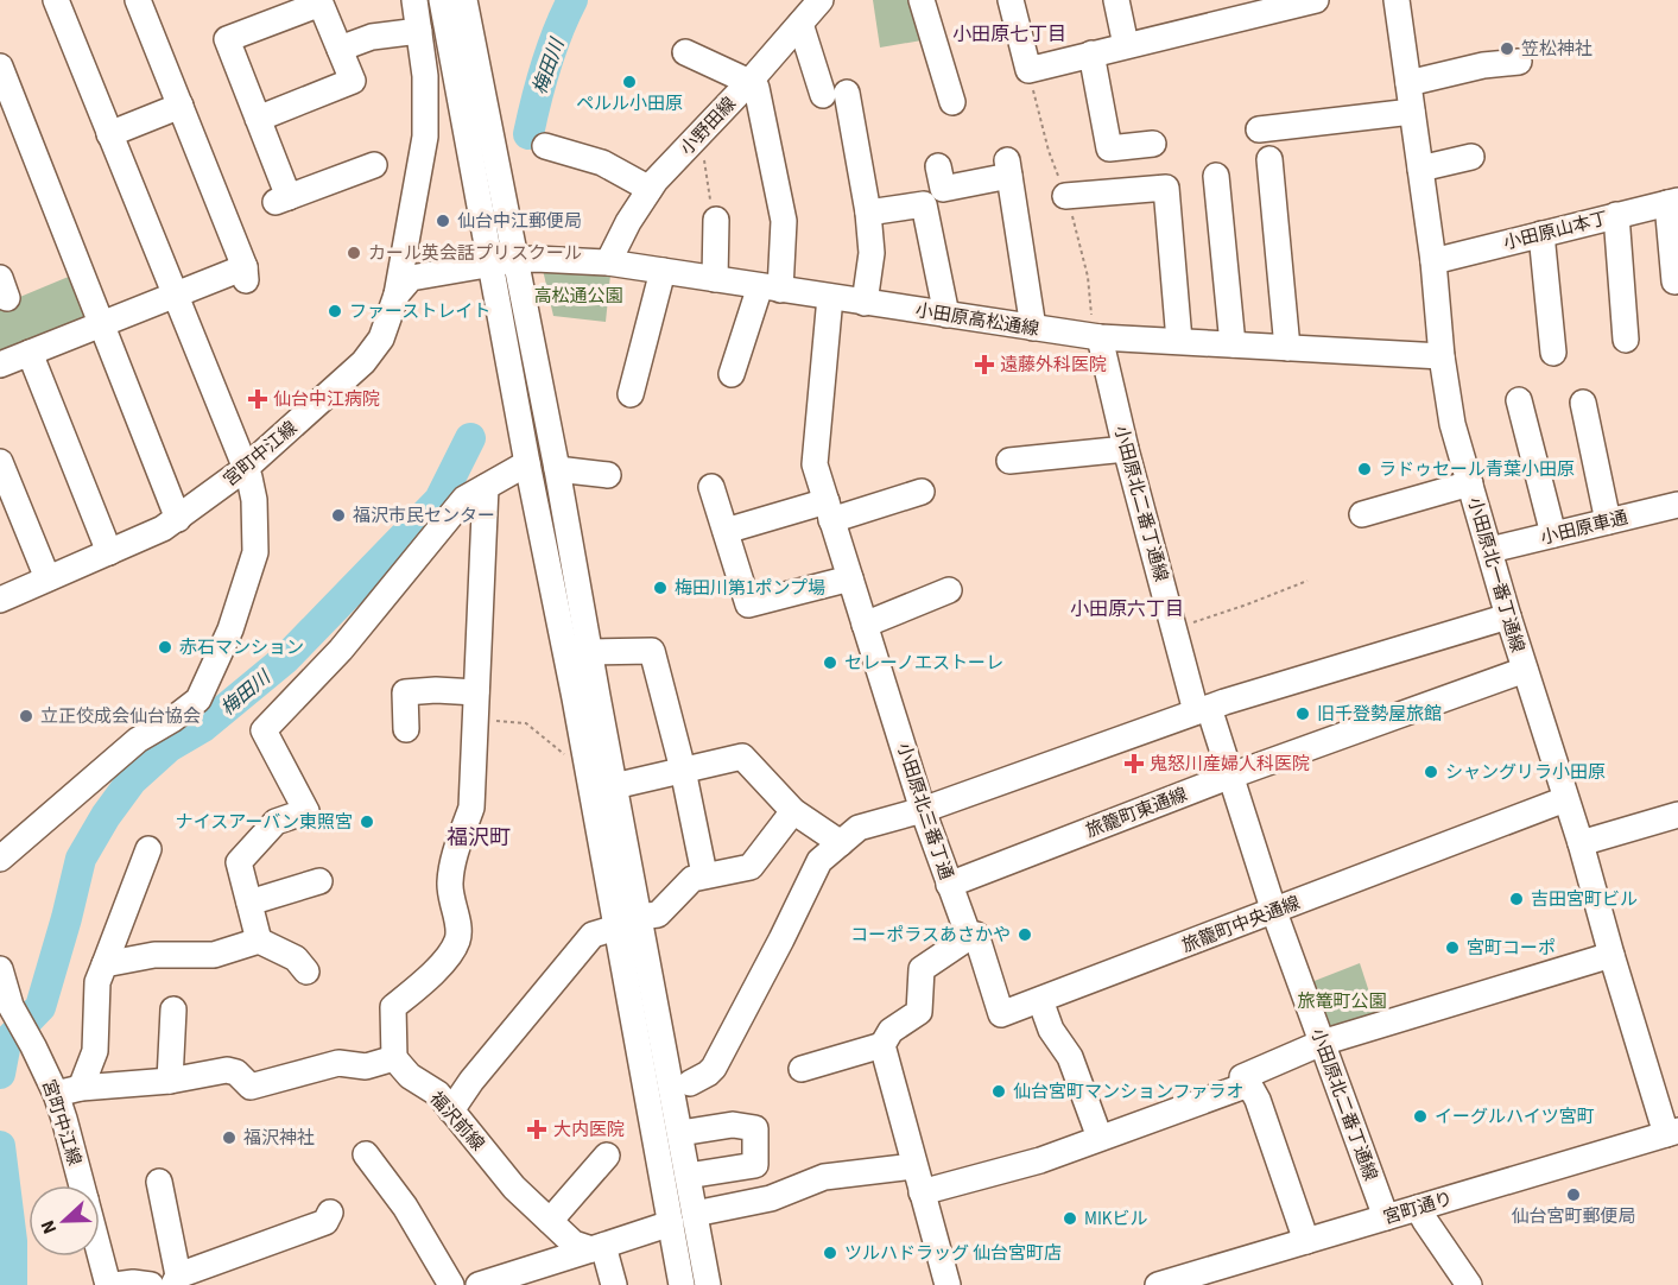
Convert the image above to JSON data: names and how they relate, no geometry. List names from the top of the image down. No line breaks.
{"streets":{"street":["小野田線","小田原山本丁","小田原高松通線","宮町中江線","小田原北二番丁通線","小田原車通","小田原北一番丁通線","小田原北三番丁通","旅籠町東通線","旅籠町中央通線","福沢前線","宮町通り"]},"crossings":[["小野田線","小田原高松通線"],["小田原山本丁","小田原北一番丁通線"],["小田原高松通線","小田原北二番丁通線"],["小田原高松通線","小田原北一番丁通線"],["小田原高松通線","小田原北三番丁通"],["小田原北二番丁通線","旅籠町東通線"],["小田原北二番丁通線","旅籠町中央通線"],["小田原北二番丁通線","宮町通り"],["小田原車通","小田原北一番丁通線"],["小田原北一番丁通線","旅籠町東通線"],["小田原北一番丁通線","旅籠町中央通線"],["小田原北一番丁通線","宮町通り"],["小田原北三番丁通","旅籠町東通線"],["小田原北三番丁通","旅籠町中央通線"]],"districts":["小田原七丁目","小田原六丁目","福沢町"],"water":["梅田川"],"parks":["高松通公園","旅篭町公園"],"places":{"other":["笠松神社","ペルル小田原","仙台中江郵便局","カール英会話プリスクール","ファーストレイト","ラドゥセール青葉小田原","福沢市民センター","梅田川第1ポンプ場","赤石マンション","セレーノエストーレ","旧千登勢屋旅館","立正佼成会仙台協会","シャングリラ小田原","ナイスアーバン東照宮","吉田宮町ビル","コーポラスあさかや","宮町コーポ","仙台宮町マンションファラオ","イーグルハイツ宮町","福沢神社","仙台宮町郵便局","MIKビル","ツルハドラッグ 仙台宮町店"],"health":["遠藤外科医院","仙台中江病院","鬼怒川産婦人科医院","大内医院"]},"north":"left"}
